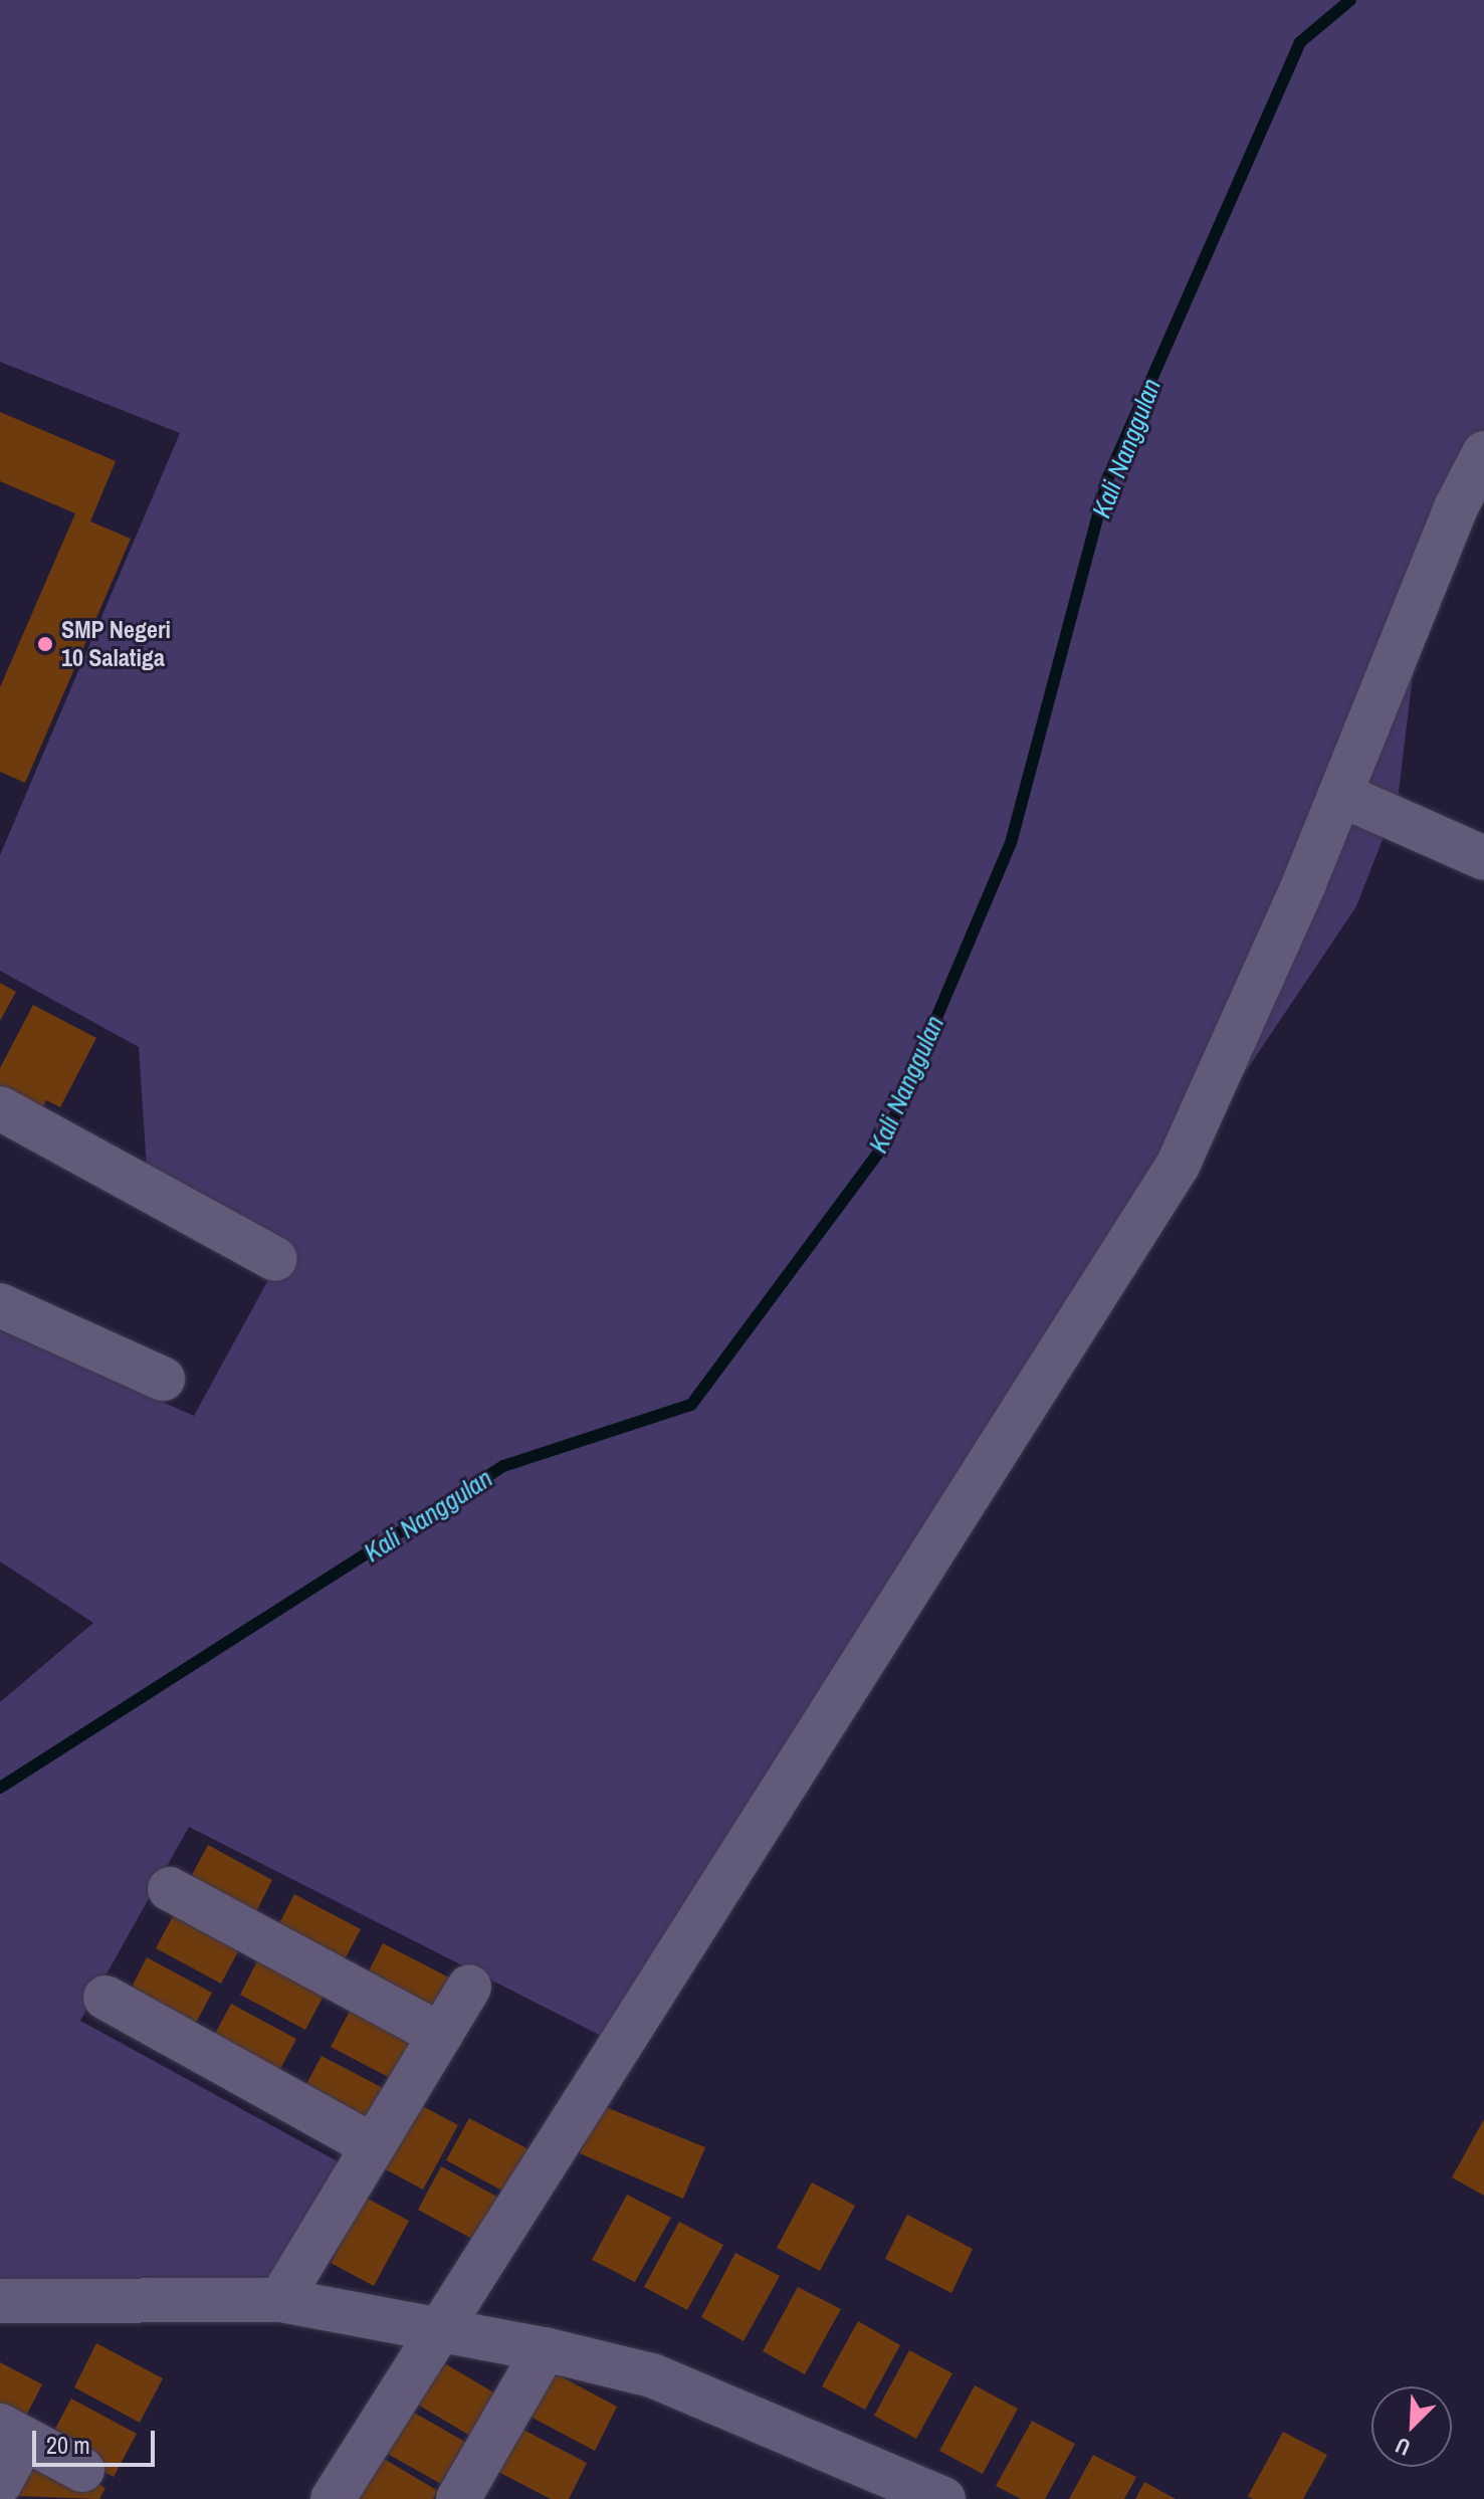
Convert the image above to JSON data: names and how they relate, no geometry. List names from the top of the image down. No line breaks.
{"water":["Kali Nanggulan"],"places":["SMP Negeri 10 Salatiga"],"scale_bar":"20 m","north":"bottom left"}
